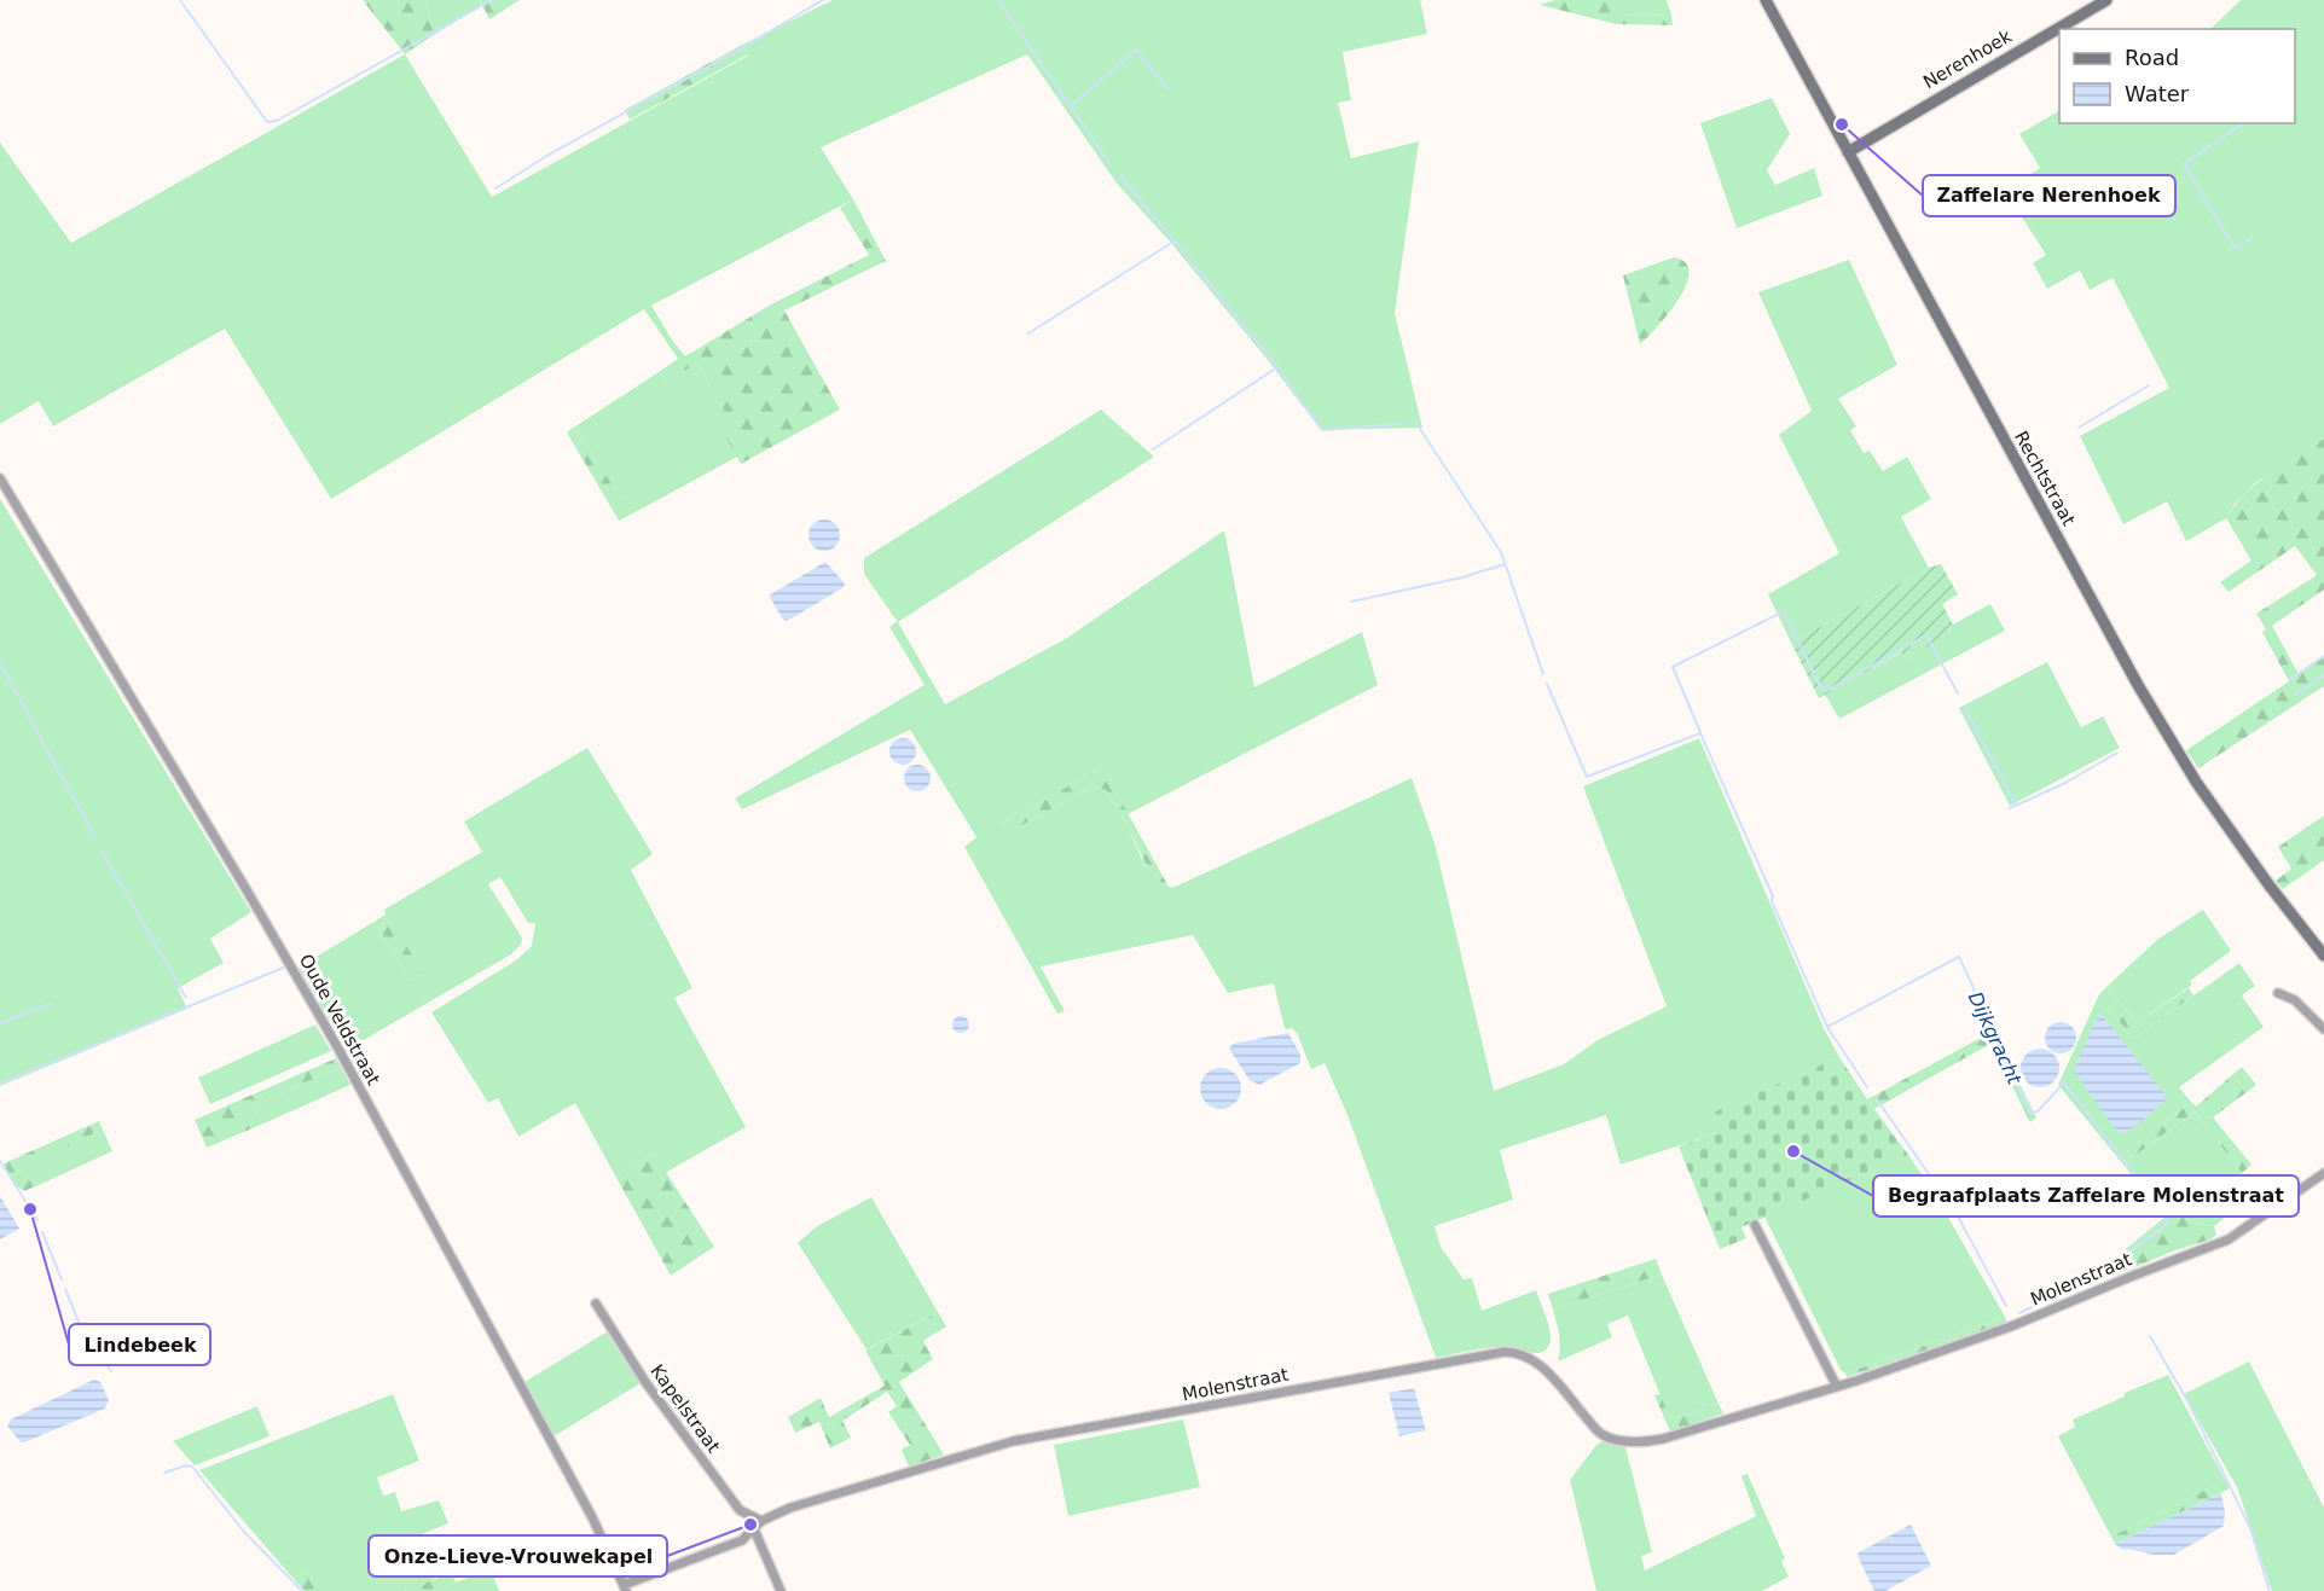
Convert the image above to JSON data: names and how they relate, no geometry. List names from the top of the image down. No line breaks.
{"streets":{"street":["Nerenhoek","Rechtstraat","Oude Veldstraat","Molenstraat","Kapelstraat"]},"crossings":[["Nerenhoek","Rechtstraat"],["Oude Veldstraat","Molenstraat"],["Molenstraat","Kapelstraat"]],"water":["Dijkgracht"],"places":["Zaffelare Nerenhoek","Begraafplaats Zaffelare Molenstraat","Lindebeek","Onze-Lieve-Vrouwekapel"],"legend":["Road","Water"]}
